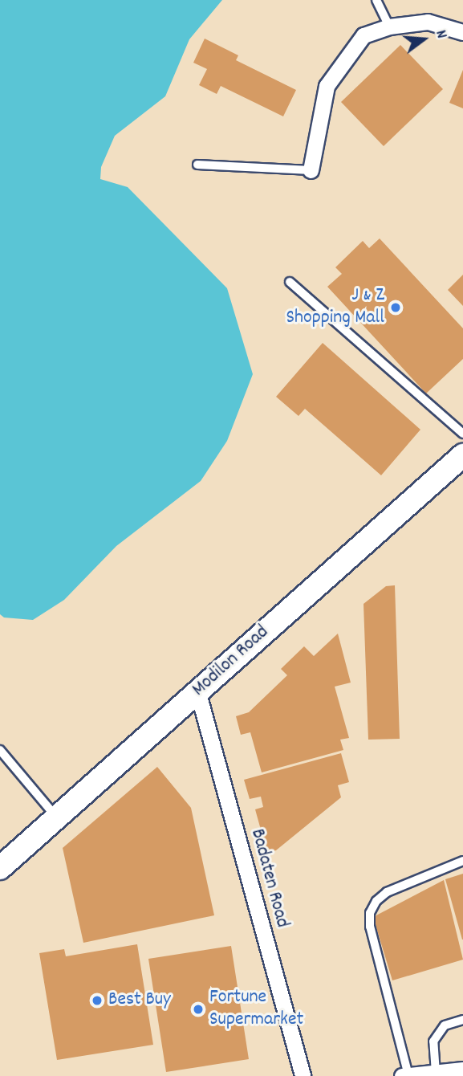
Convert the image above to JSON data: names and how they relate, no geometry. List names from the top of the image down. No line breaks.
{"streets":{"street":["Modilon Road","Badaten Road"]},"crossings":[["Modilon Road","Badaten Road"]],"places":["J & Z Shopping Mall","Best Buy","Fortune Supermarket"],"north":"right"}
